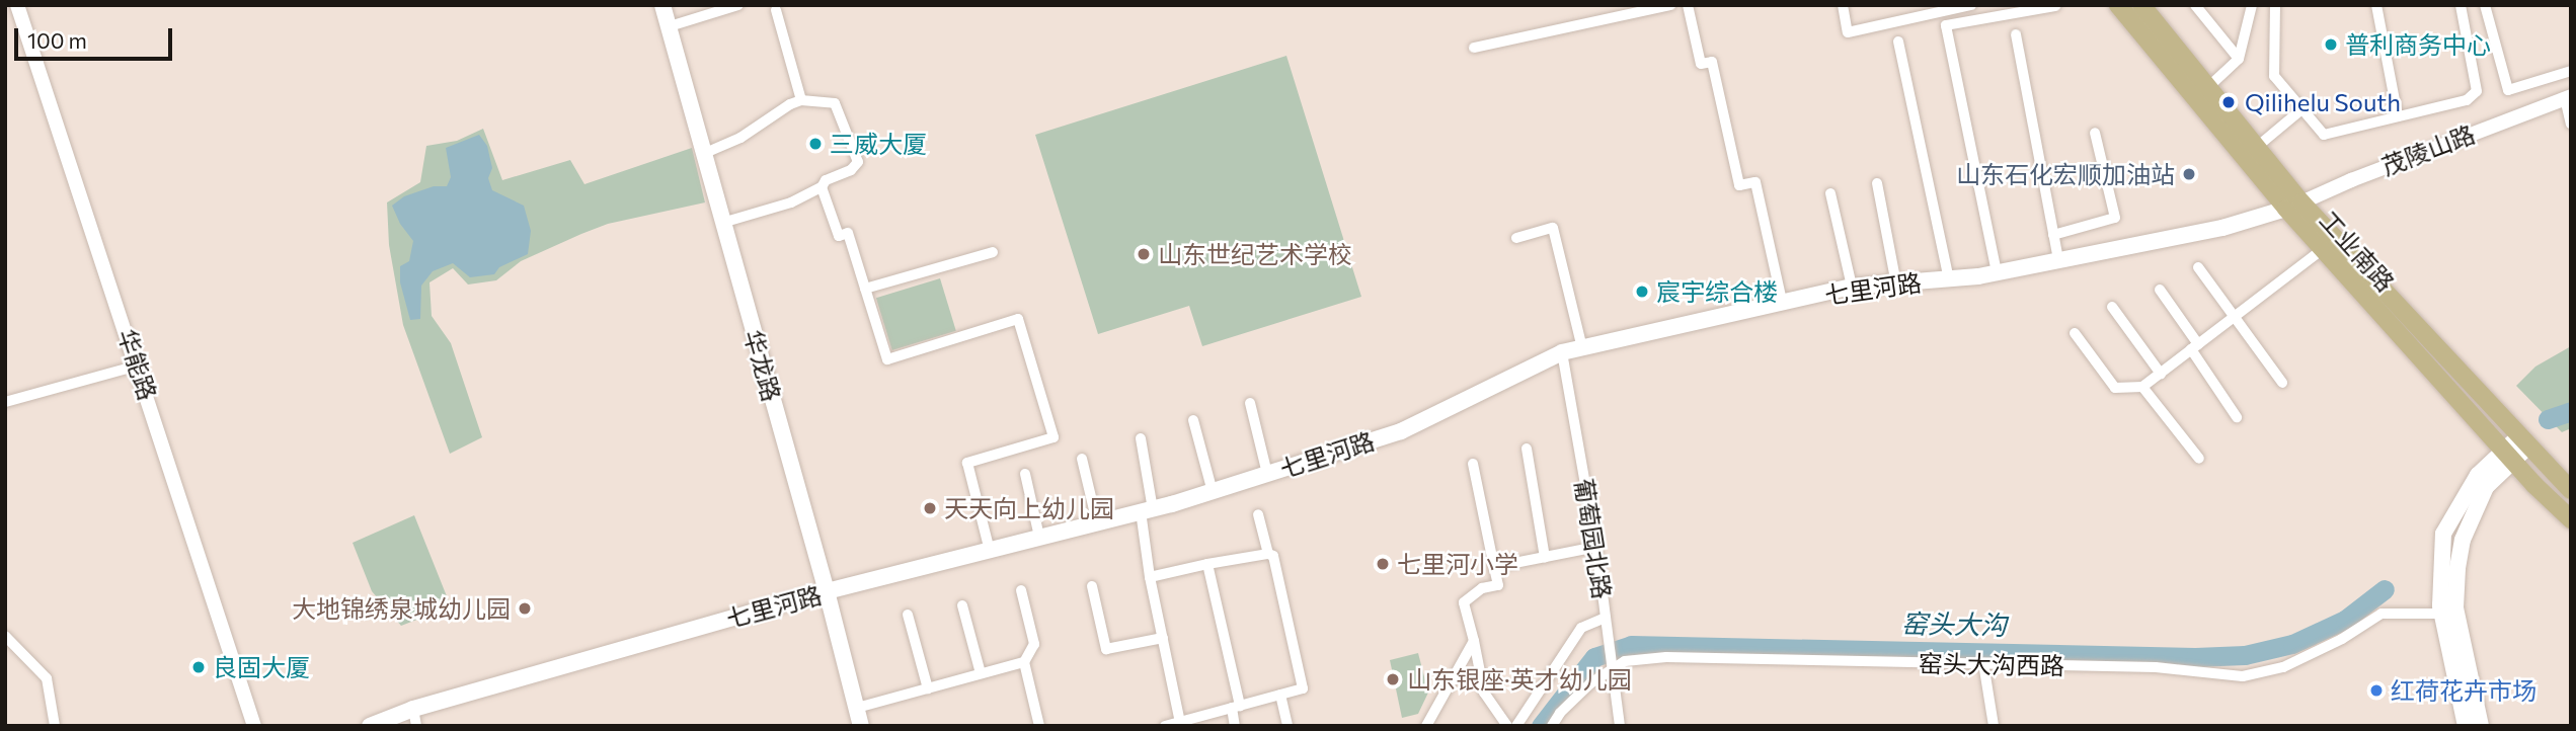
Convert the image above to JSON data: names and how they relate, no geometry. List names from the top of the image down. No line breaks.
{"streets":{"main road":["工业南路","七里河路","华龙路"],"street":["茂陵山路","华能路","葡萄园北路","窑头大沟西路"]},"crossings":[["茂陵山路","工业南路"],["茂陵山路","七里河路"],["工业南路","七里河路"],["七里河路","华龙路"],["七里河路","葡萄园北路"],["葡萄园北路","窑头大沟西路"]],"water":["窑头大沟"],"places":["普利商务中心","Qilihelu South","三威大厦","山东石化宏顺加油站","山东世纪艺术学校","宸宇综合楼","天天向上幼儿园","七里河小学","大地锦绣泉城幼儿园","良固大厦","山东银座·英才幼儿园","红荷花卉市场"],"scale_bar":"100 m"}
